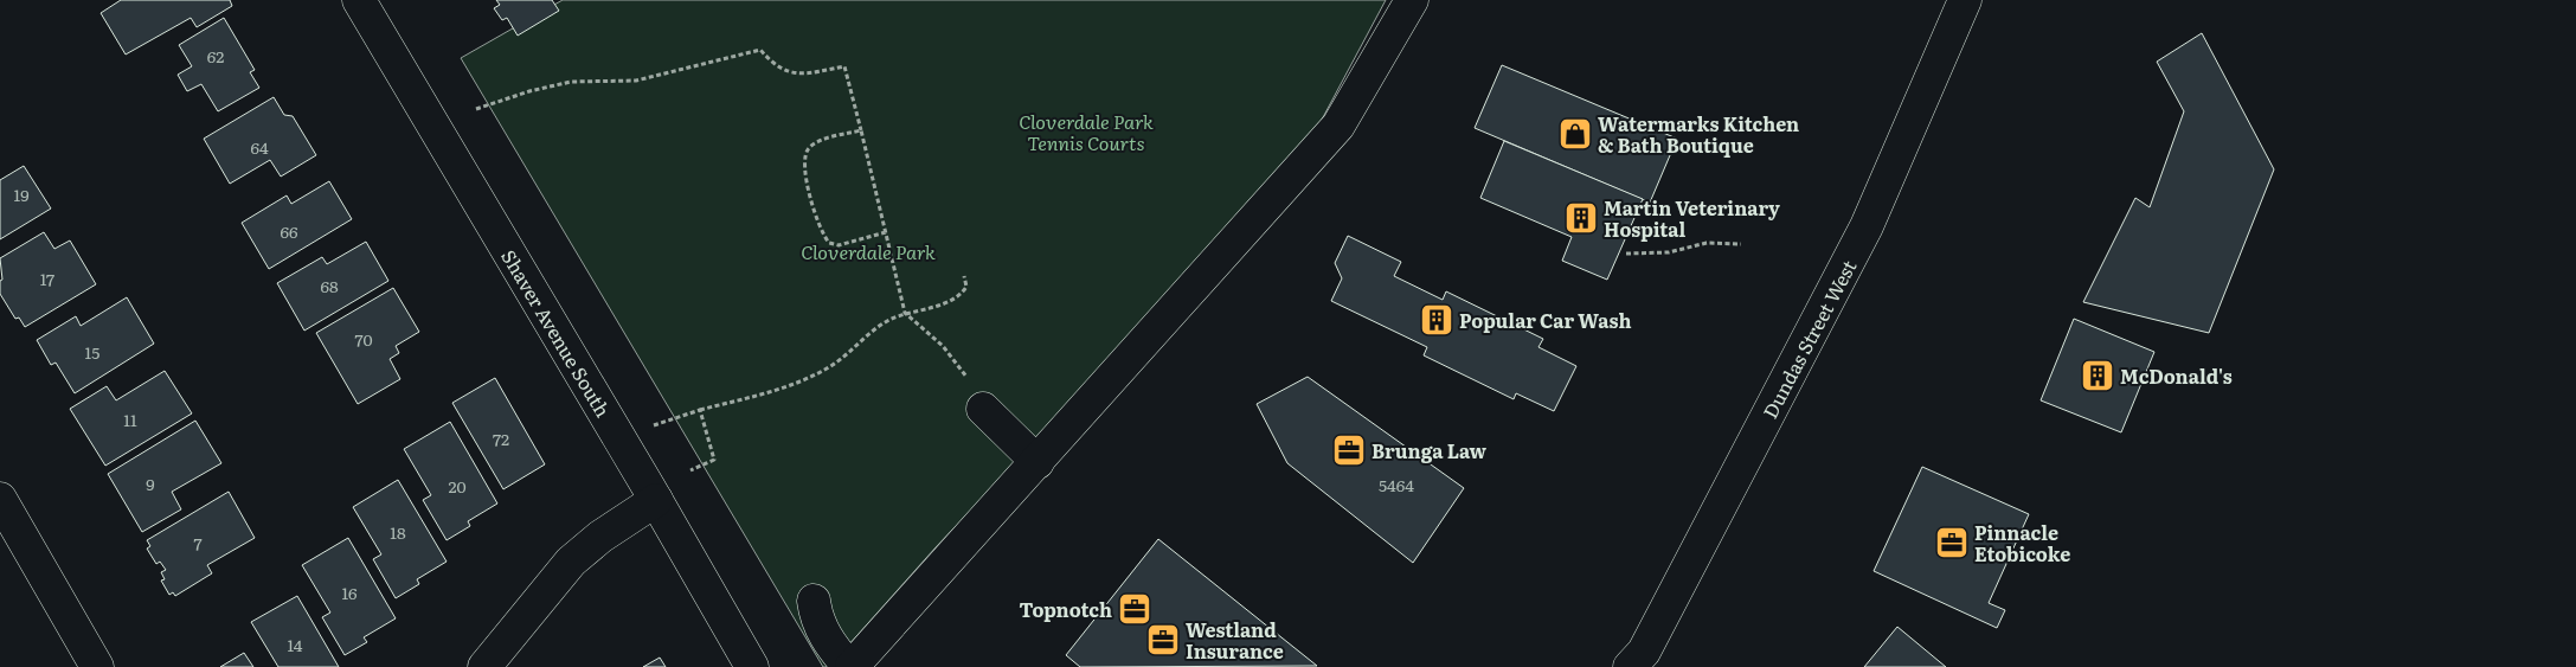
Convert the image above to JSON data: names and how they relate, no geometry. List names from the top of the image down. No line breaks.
{"streets":{"street":["Shaver Avenue South","Dundas Street West"]},"parks":["Cloverdale Park Tennis Courts","Cloverdale Park"],"places":{"shop":["Watermarks Kitchen & Bath Boutique"],"building":["Martin Veterinary Hospital","Popular Car Wash","McDonald's"],"office":["Brunga Law","Pinnacle Etobicoke","Topnotch","Westland Insurance"]},"house_numbers":["62","64","19","66","17","68","70","15","11","72","9","5464","20","18","7","16","14"]}
